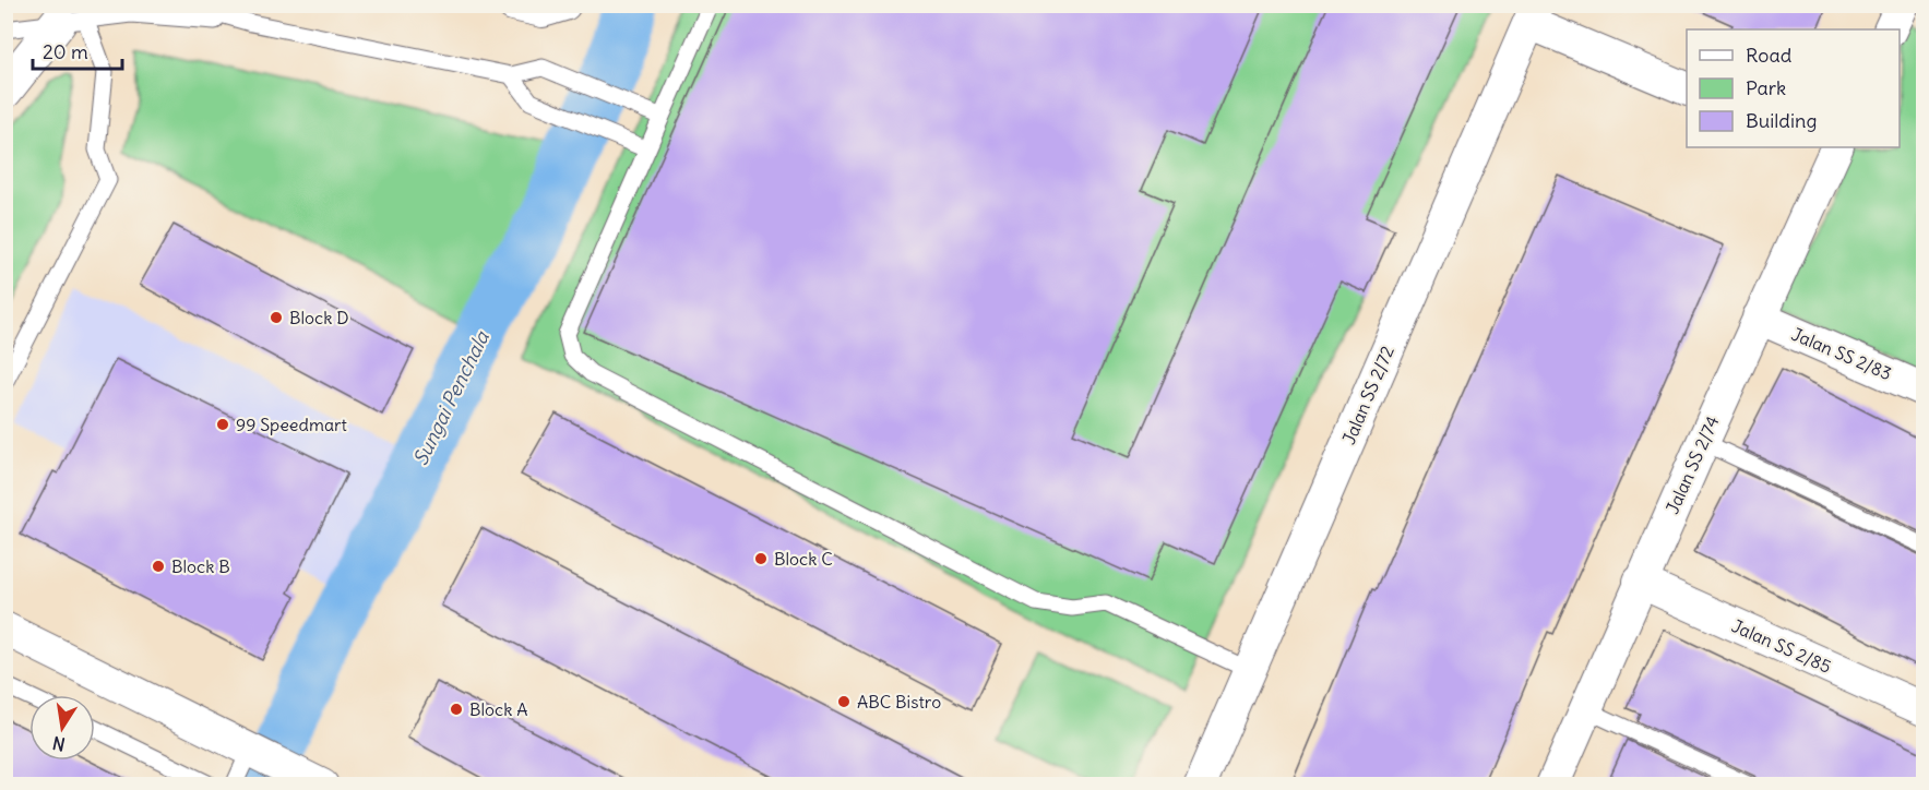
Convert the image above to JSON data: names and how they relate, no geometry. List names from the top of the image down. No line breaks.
{"streets":{"street":["Jalan SS 2/83","Jalan SS 2/72","Jalan SS 2/74","Jalan SS 2/85"]},"crossings":[["Jalan SS 2/83","Jalan SS 2/74"],["Jalan SS 2/74","Jalan SS 2/85"]],"water":["Sungai Penchala"],"places":["Block D","99 Speedmart","Block C","Block B","ABC Bistro","Block A"],"legend":["Road","Park","Building"],"scale_bar":"20 m","north":"bottom"}
